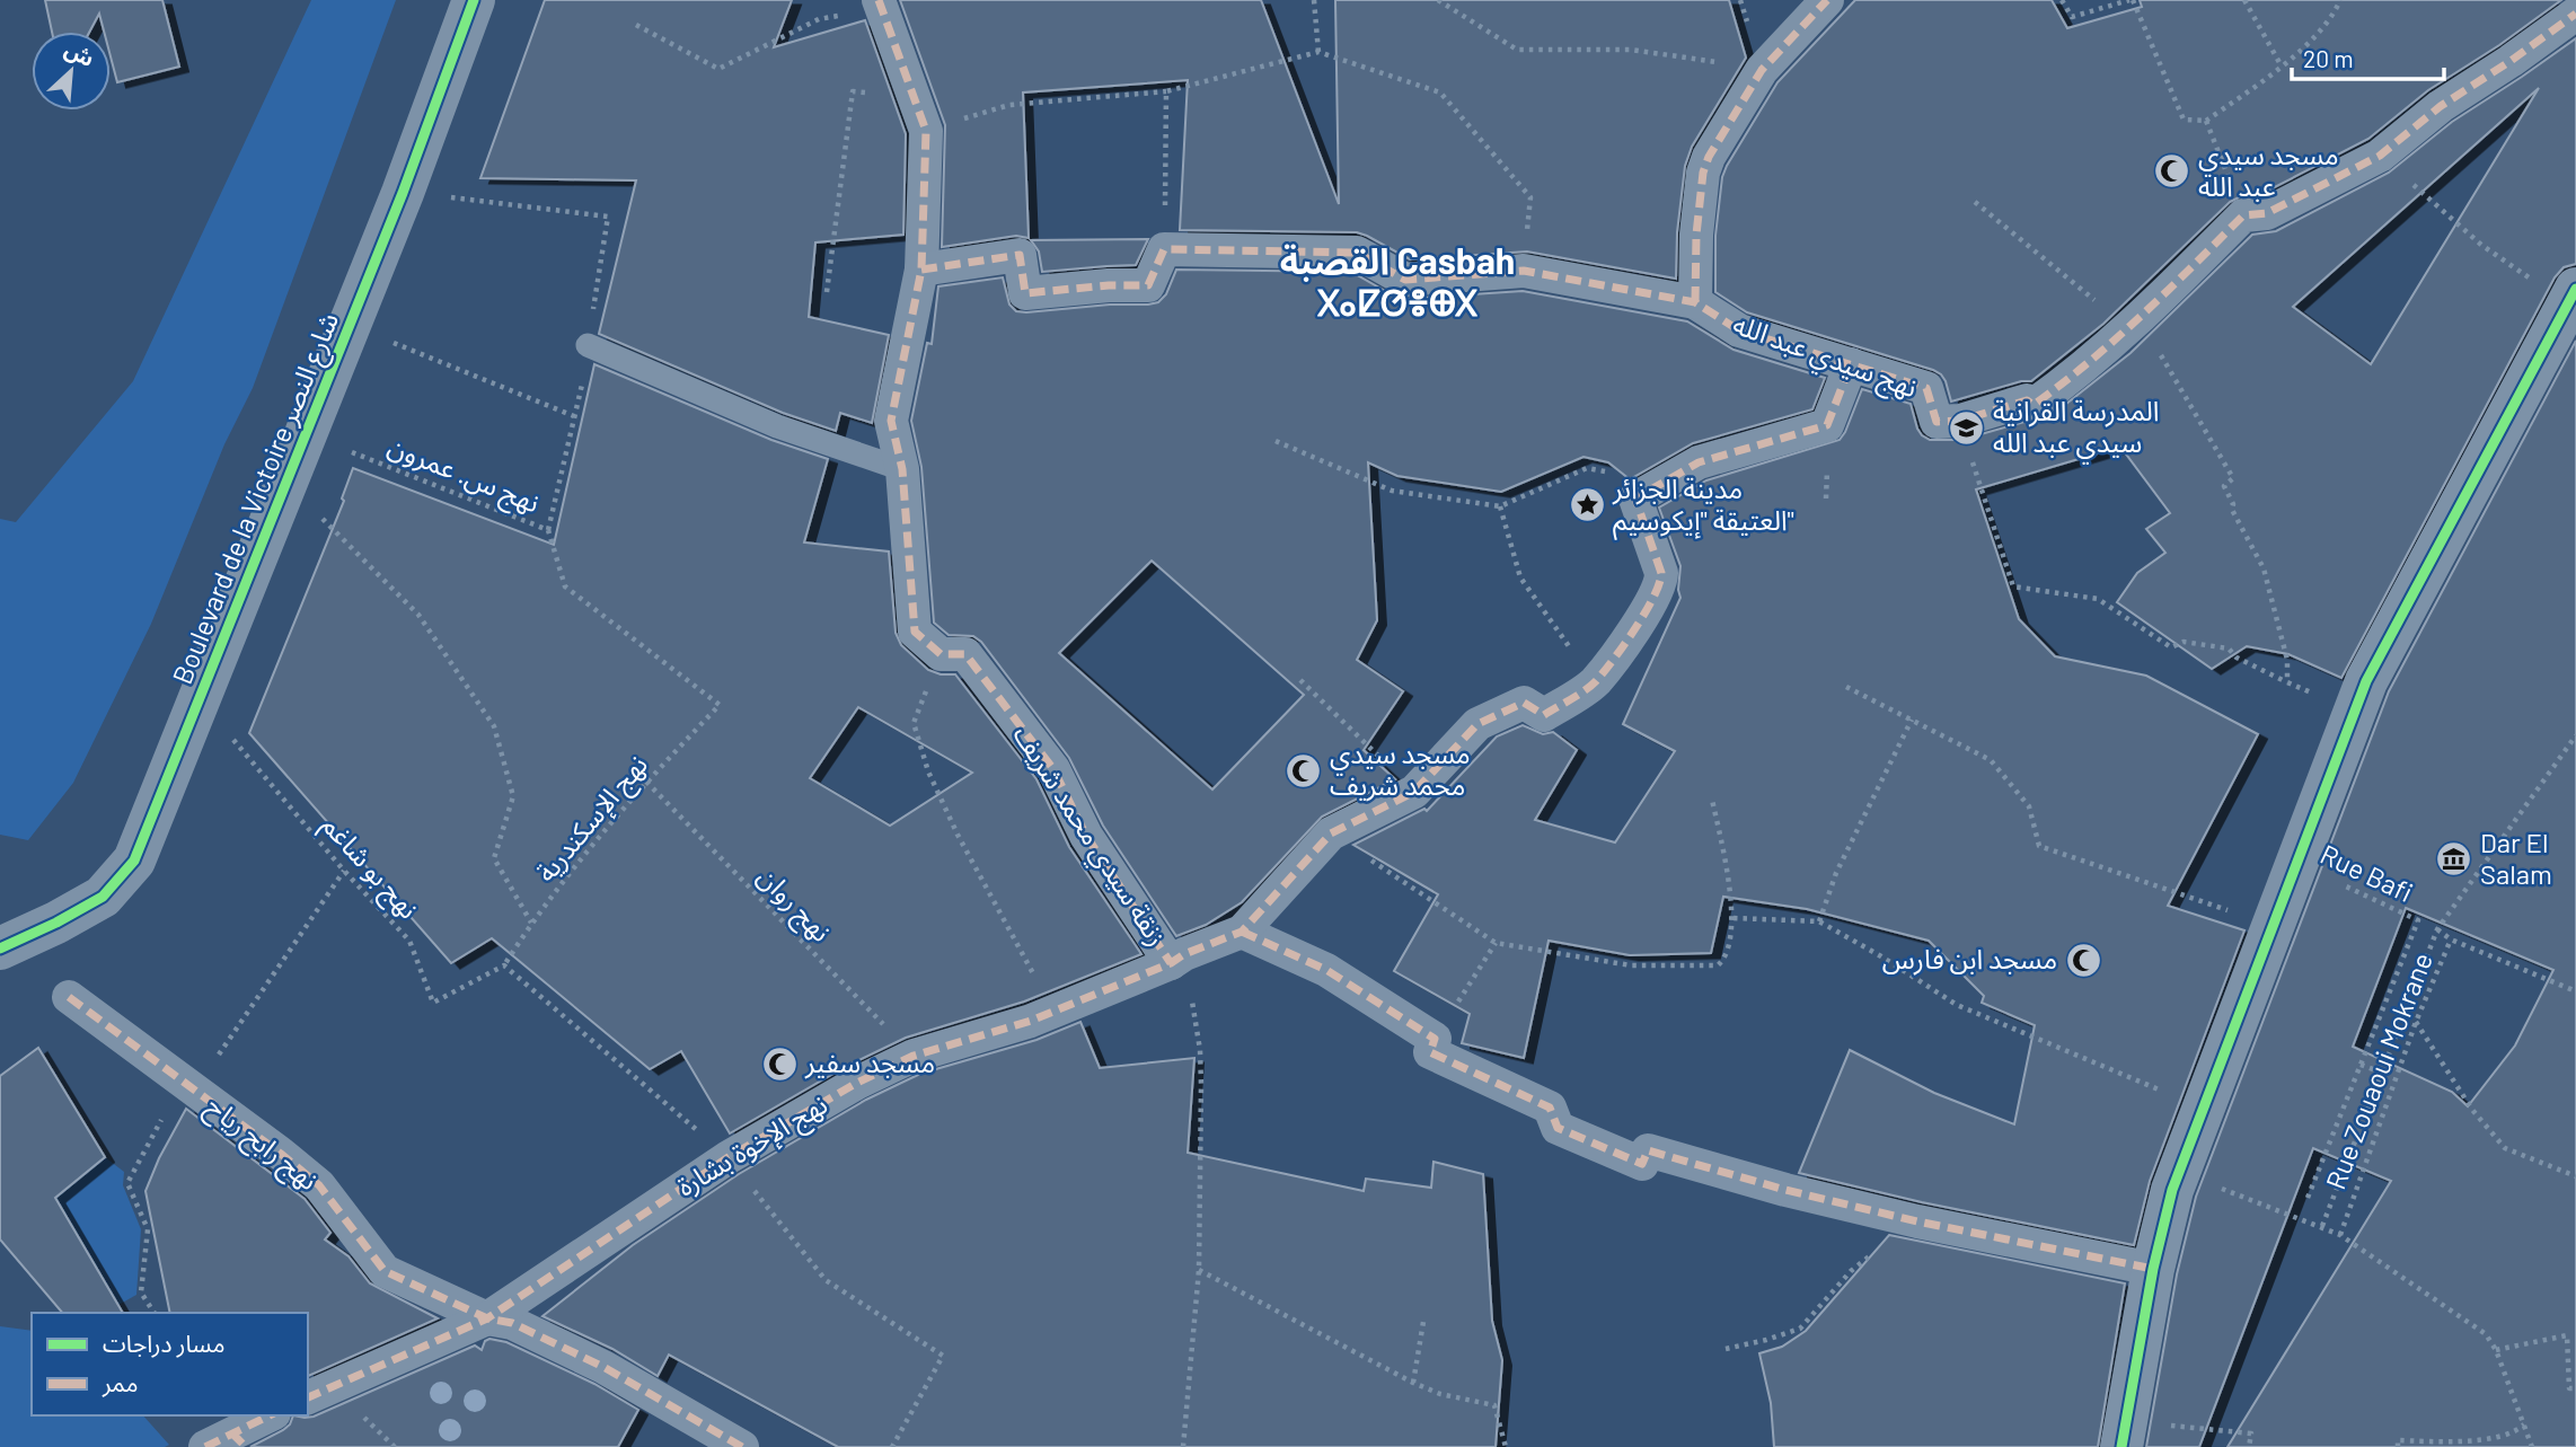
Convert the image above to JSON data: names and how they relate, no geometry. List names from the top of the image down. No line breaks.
{"streets":{"street":["نهج سيدي عبد الله","Boulevard de la Victoire شارع النصر","زنقة سيدي محمد شريف","نهج رابح رياح","نهج الإخوة بشارة"],"path":["نهج س. عمرون","نهج الإسكندرية","نهج بو شاغم","Rue Bafi","نهج روان","Rue Zouaoui Mokrane"]},"crossings":[["نهج س. عمرون","Boulevard de la Victoire شارع النصر"],["نهج س. عمرون","نهج الإسكندرية"],["Boulevard de la Victoire شارع النصر","نهج بو شاغم"],["نهج الإسكندرية","نهج بو شاغم"],["نهج الإسكندرية","نهج روان"],["زنقة سيدي محمد شريف","نهج الإخوة بشارة"],["نهج روان","نهج الإخوة بشارة"],["نهج رابح رياح","نهج الإخوة بشارة"]],"districts":["القصبة Casbah ⵝⴰⵇⵚⴻⴲⵝ"],"places":{"mosque":["مسجد سيدي عبد الله","مسجد سيدي محمد شريف","مسجد ابن فارس","مسجد سفير"],"school or university":["المدرسة القرانية سيدي عبد الله"],"place":["مدينة الجزائر العتيقة \"إيكوسيم\""],"museum":["Dar El Salam"]},"legend":["مسار دراجات","ممر"],"scale_bar":"20 m","north":"top right"}
